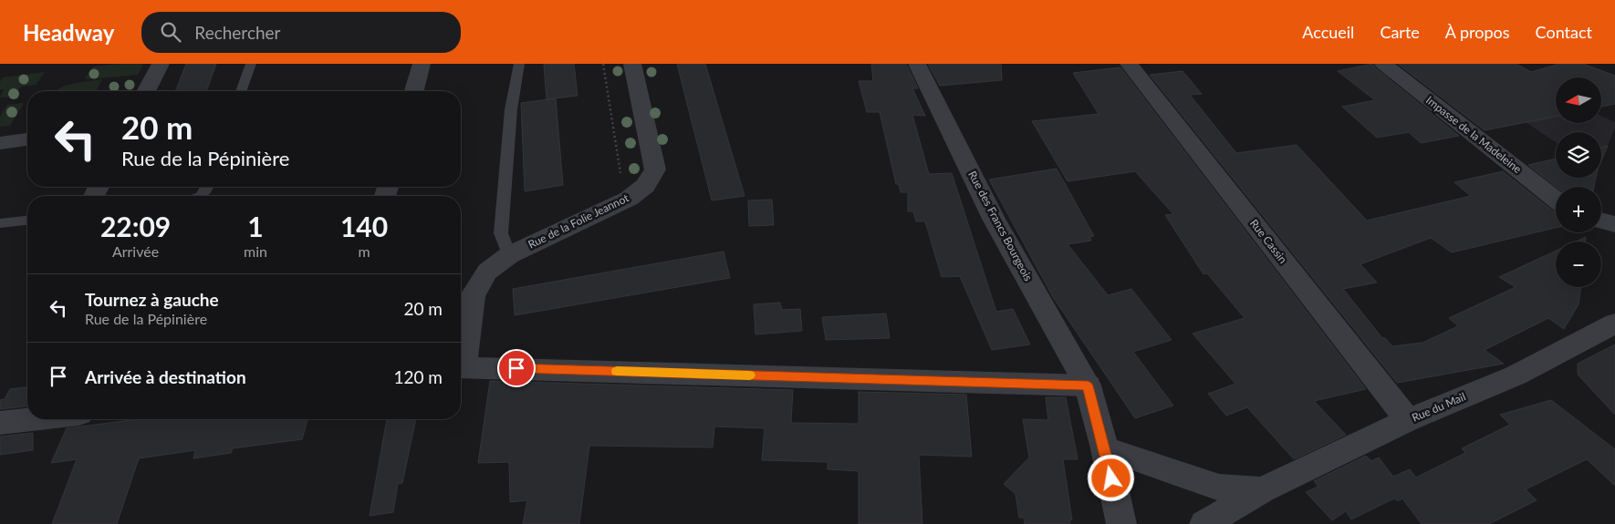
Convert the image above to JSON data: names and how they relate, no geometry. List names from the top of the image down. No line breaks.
{"streets":{"street":["Impasse de la Madeleine","Rue de la Folie Jeannot","Rue des Francs Bourgeois","Rue Cassin","Rue du Mail"]},"crossings":[["Rue Cassin","Rue du Mail"]],"north":"left","page":{"header":"Headway","search":"Rechercher","nav":["Accueil","Carte","À propos","Contact"],"map_buttons":["+","−"],"turn":["20 m","Rue de la Pépinière"],"eta":["22:09","Arrivée","1","min","140","m"],"list":[{"name":"Tournez à gauche","note":"Rue de la Pépinière","value":"20 m"},{"name":"Arrivée à destination","value":"120 m"}]}}
